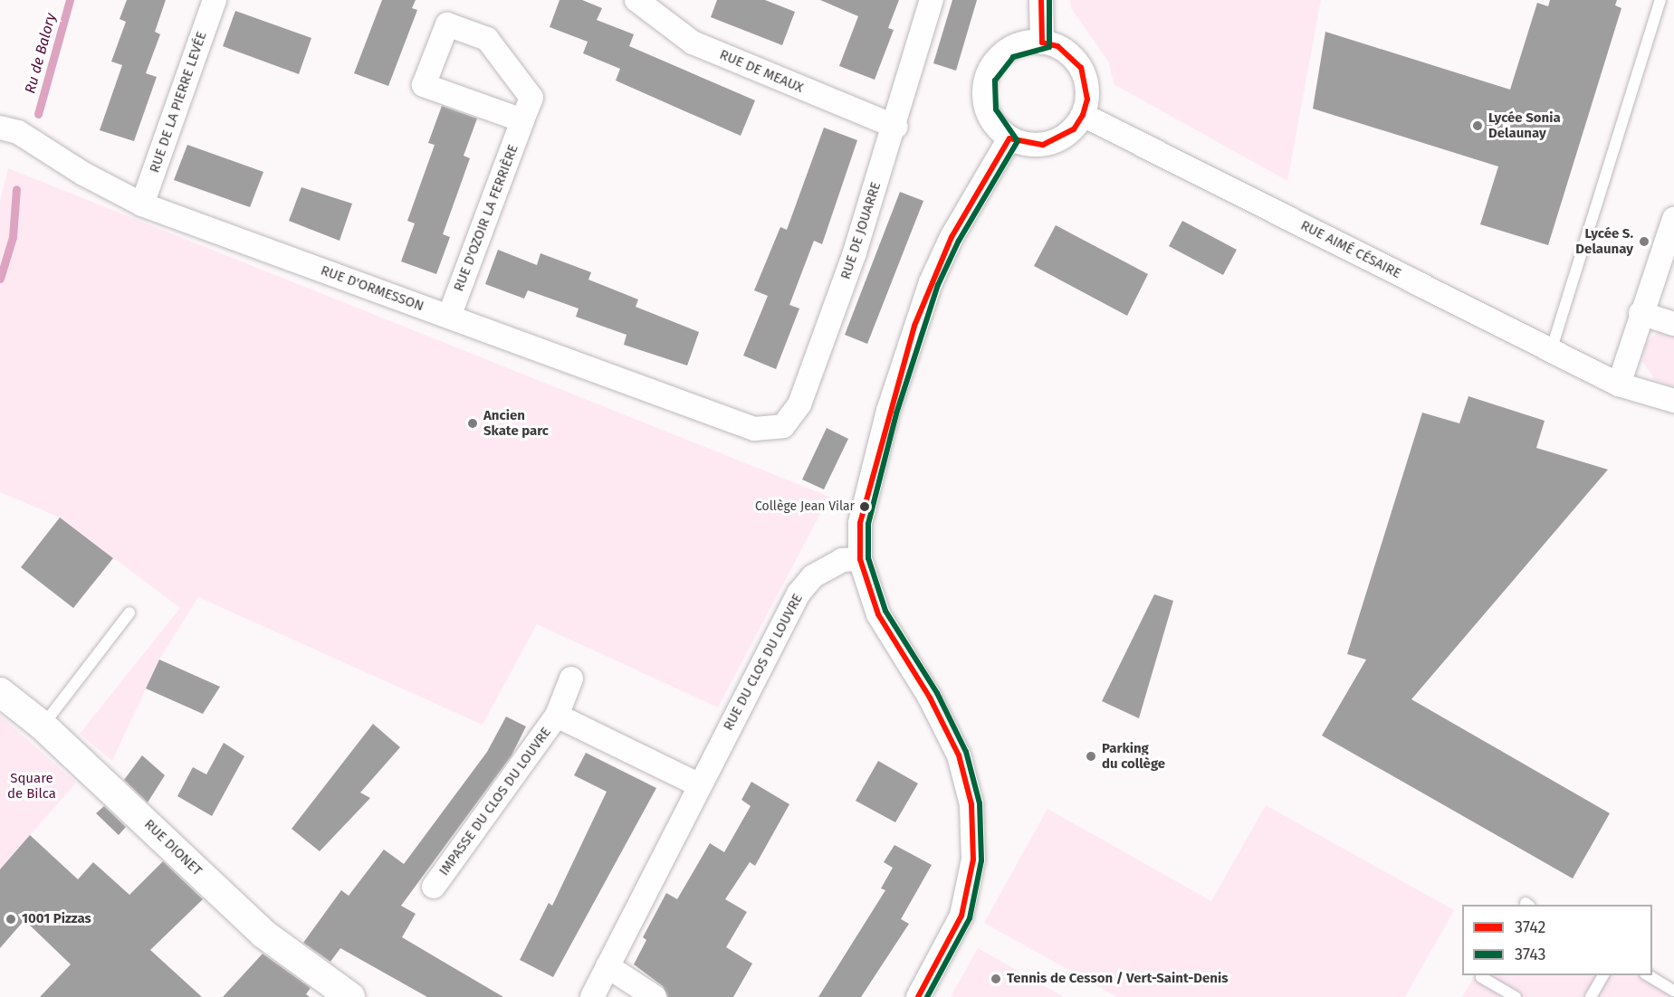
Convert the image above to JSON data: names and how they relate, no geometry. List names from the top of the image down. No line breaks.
{"streets":{"street":["RUE DE MEAUX","RUE DE LA PIERRE LEVÉE","RUE D'OZOIR LA FERRIÈRE","RUE DE JOUARRE","RUE AIMÉ CÉSAIRE","RUE D'ORMESSON","RUE DU CLOS DU LOUVRE","IMPASSE DU CLOS DU LOUVRE","RUE DIONET"]},"crossings":[["RUE DE MEAUX","RUE DE JOUARRE"],["RUE DE LA PIERRE LEVÉE","RUE D'ORMESSON"],["RUE D'OZOIR LA FERRIÈRE","RUE D'ORMESSON"],["RUE DE JOUARRE","RUE D'ORMESSON"],["RUE DU CLOS DU LOUVRE","IMPASSE DU CLOS DU LOUVRE"]],"water":["Ru de Balory"],"parks":["Square de Bilca"],"places":["Lycée Sonia Delaunay","Lycée S. Delaunay","Ancien Skate parc","Collège Jean Vilar","Parking du collège","1001 Pizzas","Tennis de Cesson / Vert-Saint-Denis"],"lines":["transit line 3742","transit line 3743"],"legend":["3742","3743"]}
